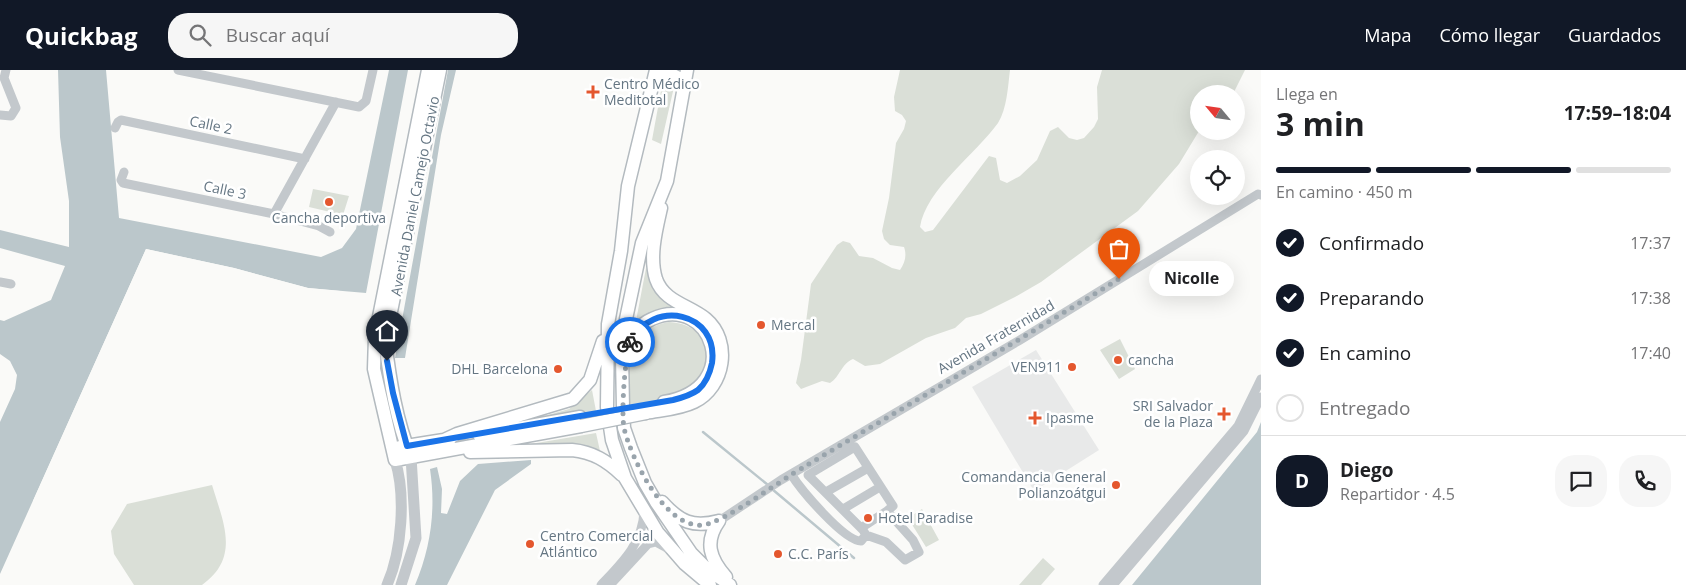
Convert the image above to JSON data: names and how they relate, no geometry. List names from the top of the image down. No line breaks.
{"streets":{"main road":["Avenida Daniel Camejo Octavio"],"street":["Calle 2","Calle 3","Avenida Fraternidad"]},"places":{"health":["Centro Médico Meditotal","SRI Salvador de la Plaza","Ipasme"],"other":["Cancha deportiva","Nicolle","Mercal","cancha","VEN911","DHL Barcelona","Comandancia General Polianzoátgui","Hotel Paradise","Centro Comercial Atlántico","C.C. París"]},"north":"top left","page":{"header":"Quickbag","search":"Buscar aquí","nav":["Mapa","Cómo llegar","Guardados"],"heading":["3 min","Llega en","17:59–18:04"],"panel":["Diego","Repartidor · 4.5"],"bar":"En camino · 450 m","list":[["Confirmado","17:37"],["Preparando","17:38"],["En camino","17:40"],"Entregado"],"bubble":"Nicolle","round":"D"}}
